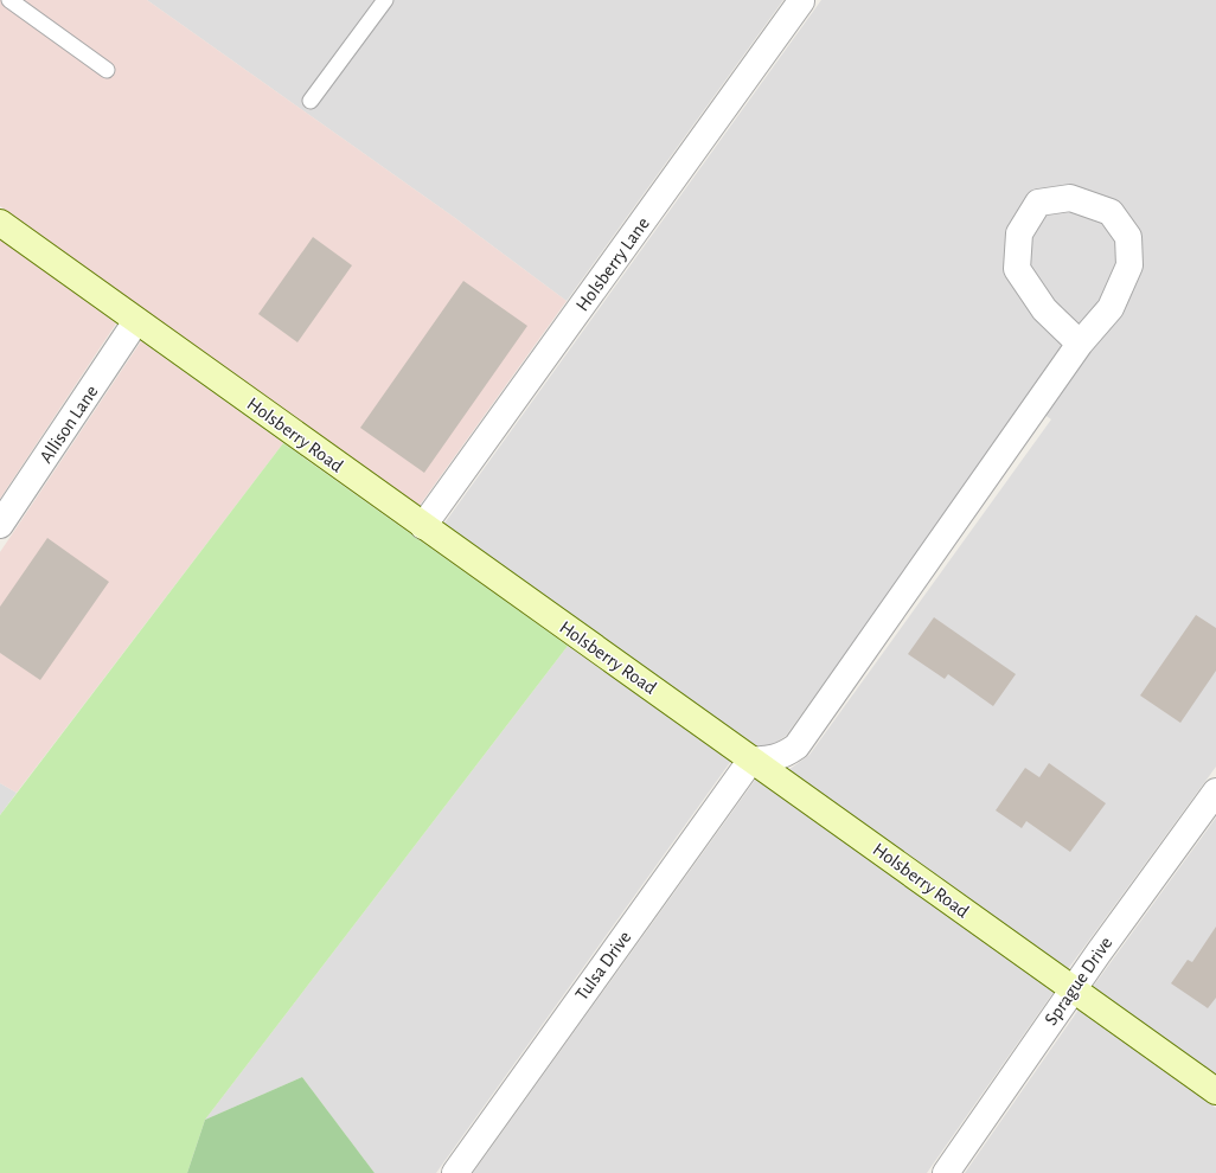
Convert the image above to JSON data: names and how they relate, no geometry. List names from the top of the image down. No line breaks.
{"streets":{"street":["Holsberry Lane","Allison Lane","Holsberry Road","Tulsa Drive","Sprague Drive"]},"crossings":[["Holsberry Lane","Holsberry Road"],["Allison Lane","Holsberry Road"],["Holsberry Road","Tulsa Drive"],["Holsberry Road","Sprague Drive"]]}
